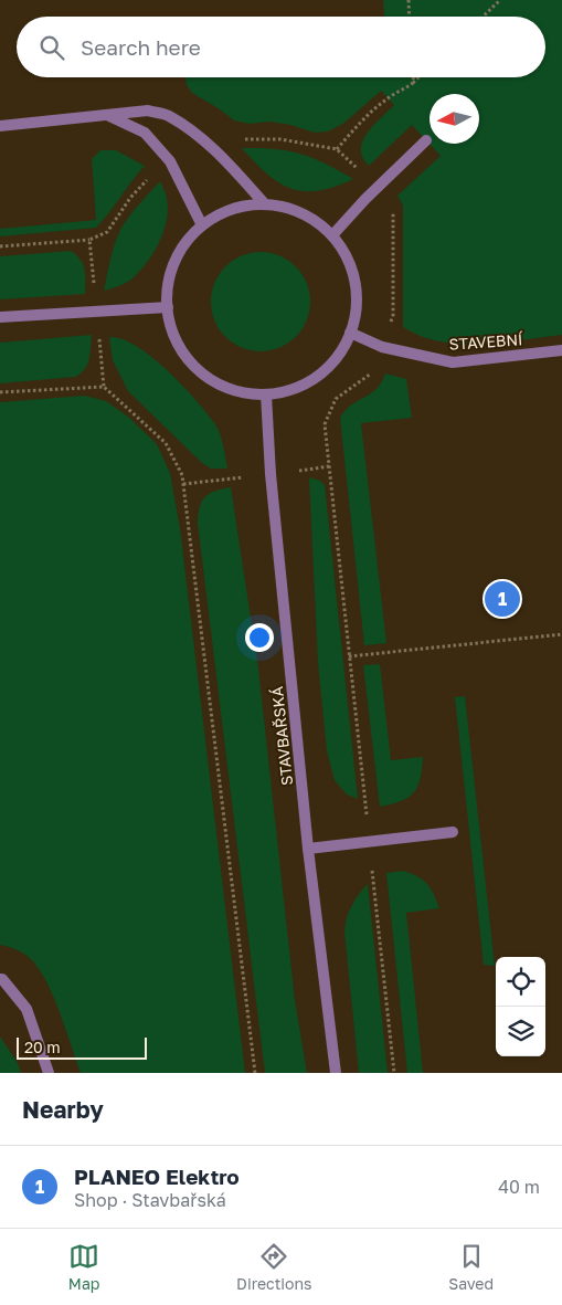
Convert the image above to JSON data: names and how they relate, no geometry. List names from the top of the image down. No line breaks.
{"streets":{"street":["STAVEBNÍ","STAVBAŘSKÁ"]},"crossings":[["STAVEBNÍ","STAVBAŘSKÁ"]],"scale_bar":"20 m","north":"left","page":{"search":"Search here","pins":"1","scale":"20 m","heading":"Nearby","list":[{"mark":"1","name":"PLANEO Elektro","note":"Shop · Stavbařská","value":"40 m"}],"nav":["Map","Directions","Saved"]}}
